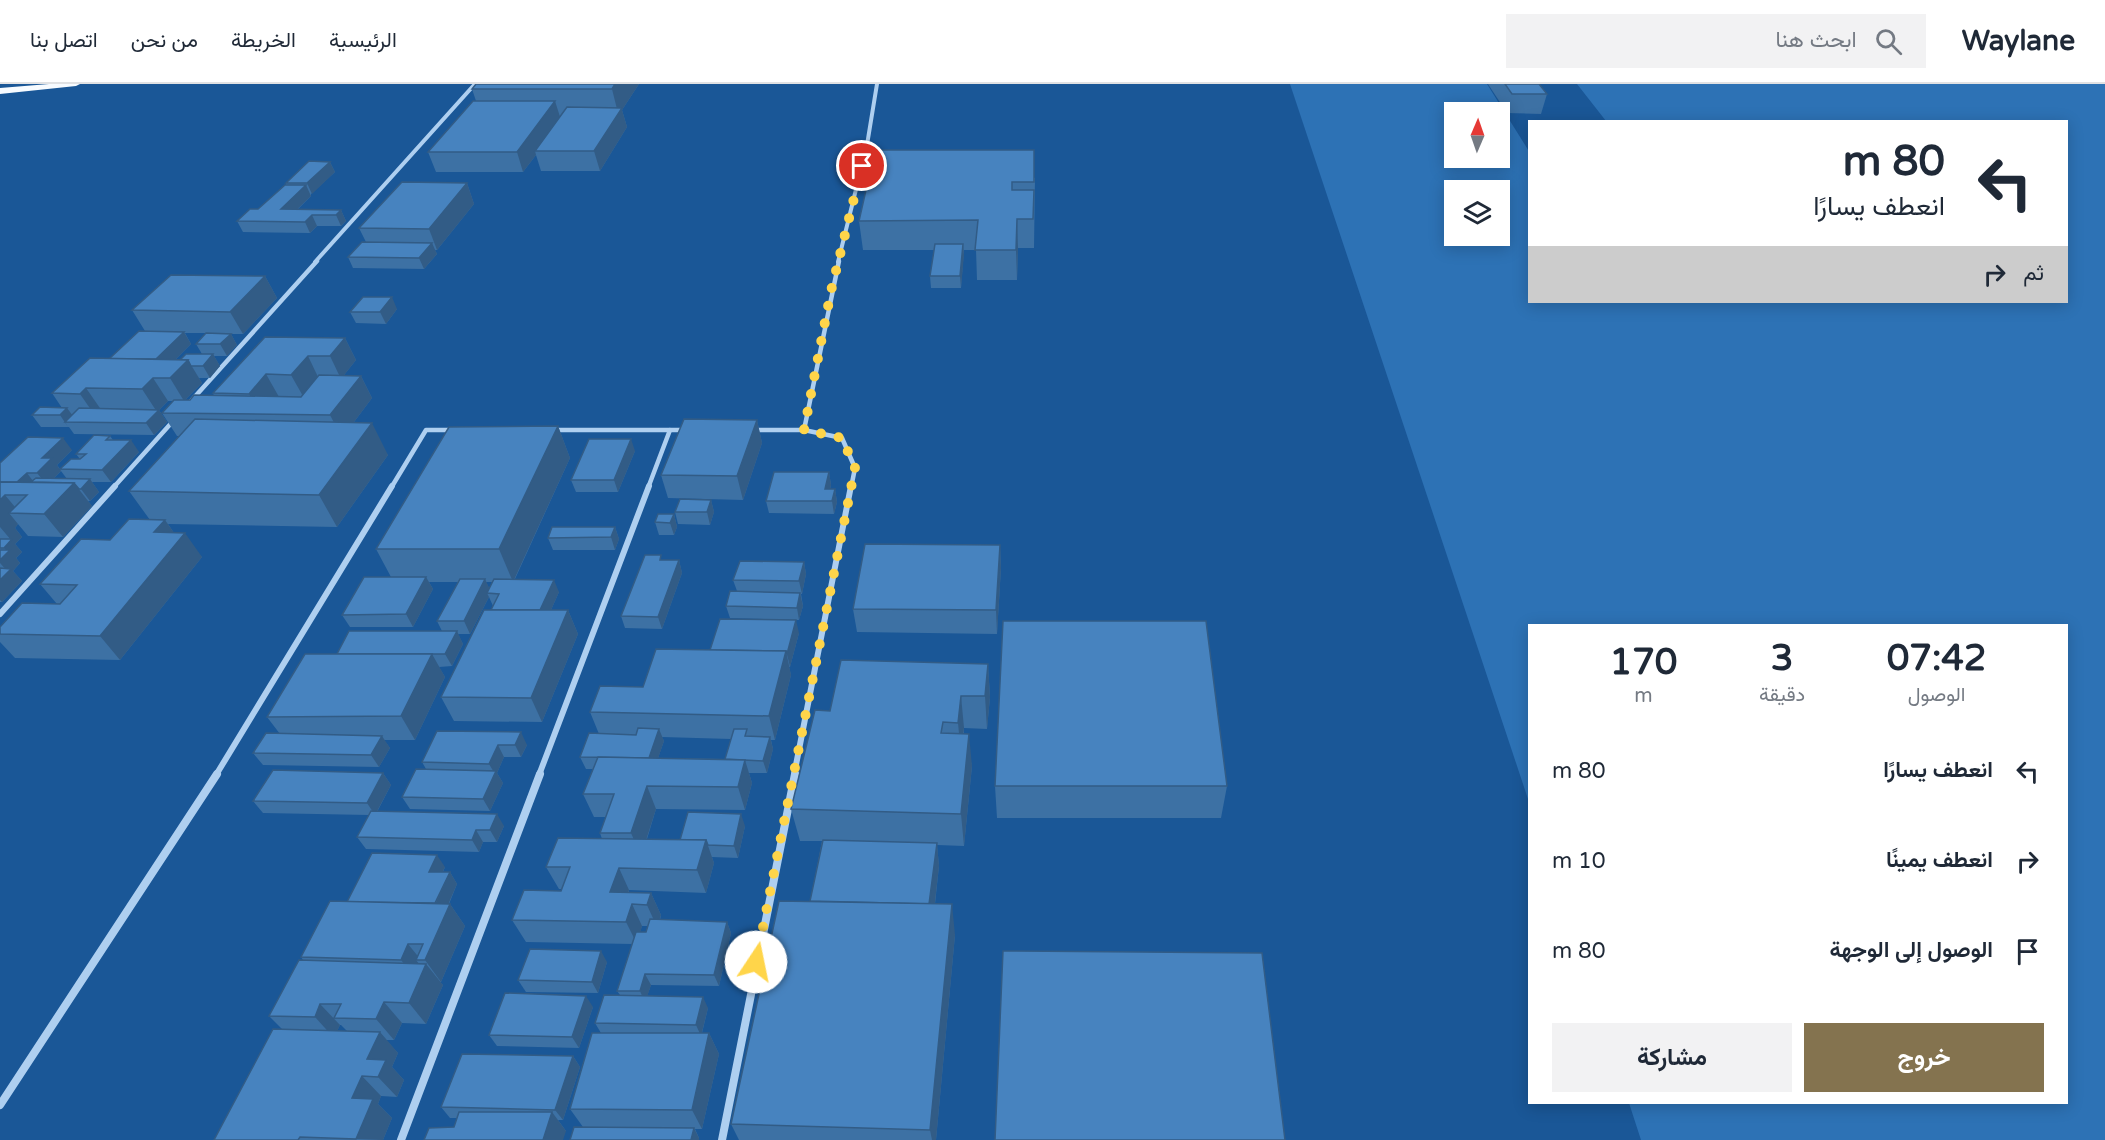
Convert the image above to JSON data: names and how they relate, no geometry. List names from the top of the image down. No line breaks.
{"north":"top","page":{"header":"Waylane","search":"ابحث هنا","nav":["الرئيسية","الخريطة","من نحن","اتصل بنا"],"turn":["80 m","انعطف يسارًا"],"then":"ثم","eta":["07:42","الوصول","3","دقيقة","170","m"],"list":[{"name":"انعطف يسارًا","value":"80 m"},{"name":"انعطف يمينًا","value":"10 m"},{"name":"الوصول إلى الوجهة","value":"80 m"}],"buttons":["خروج","مشاركة"]}}
